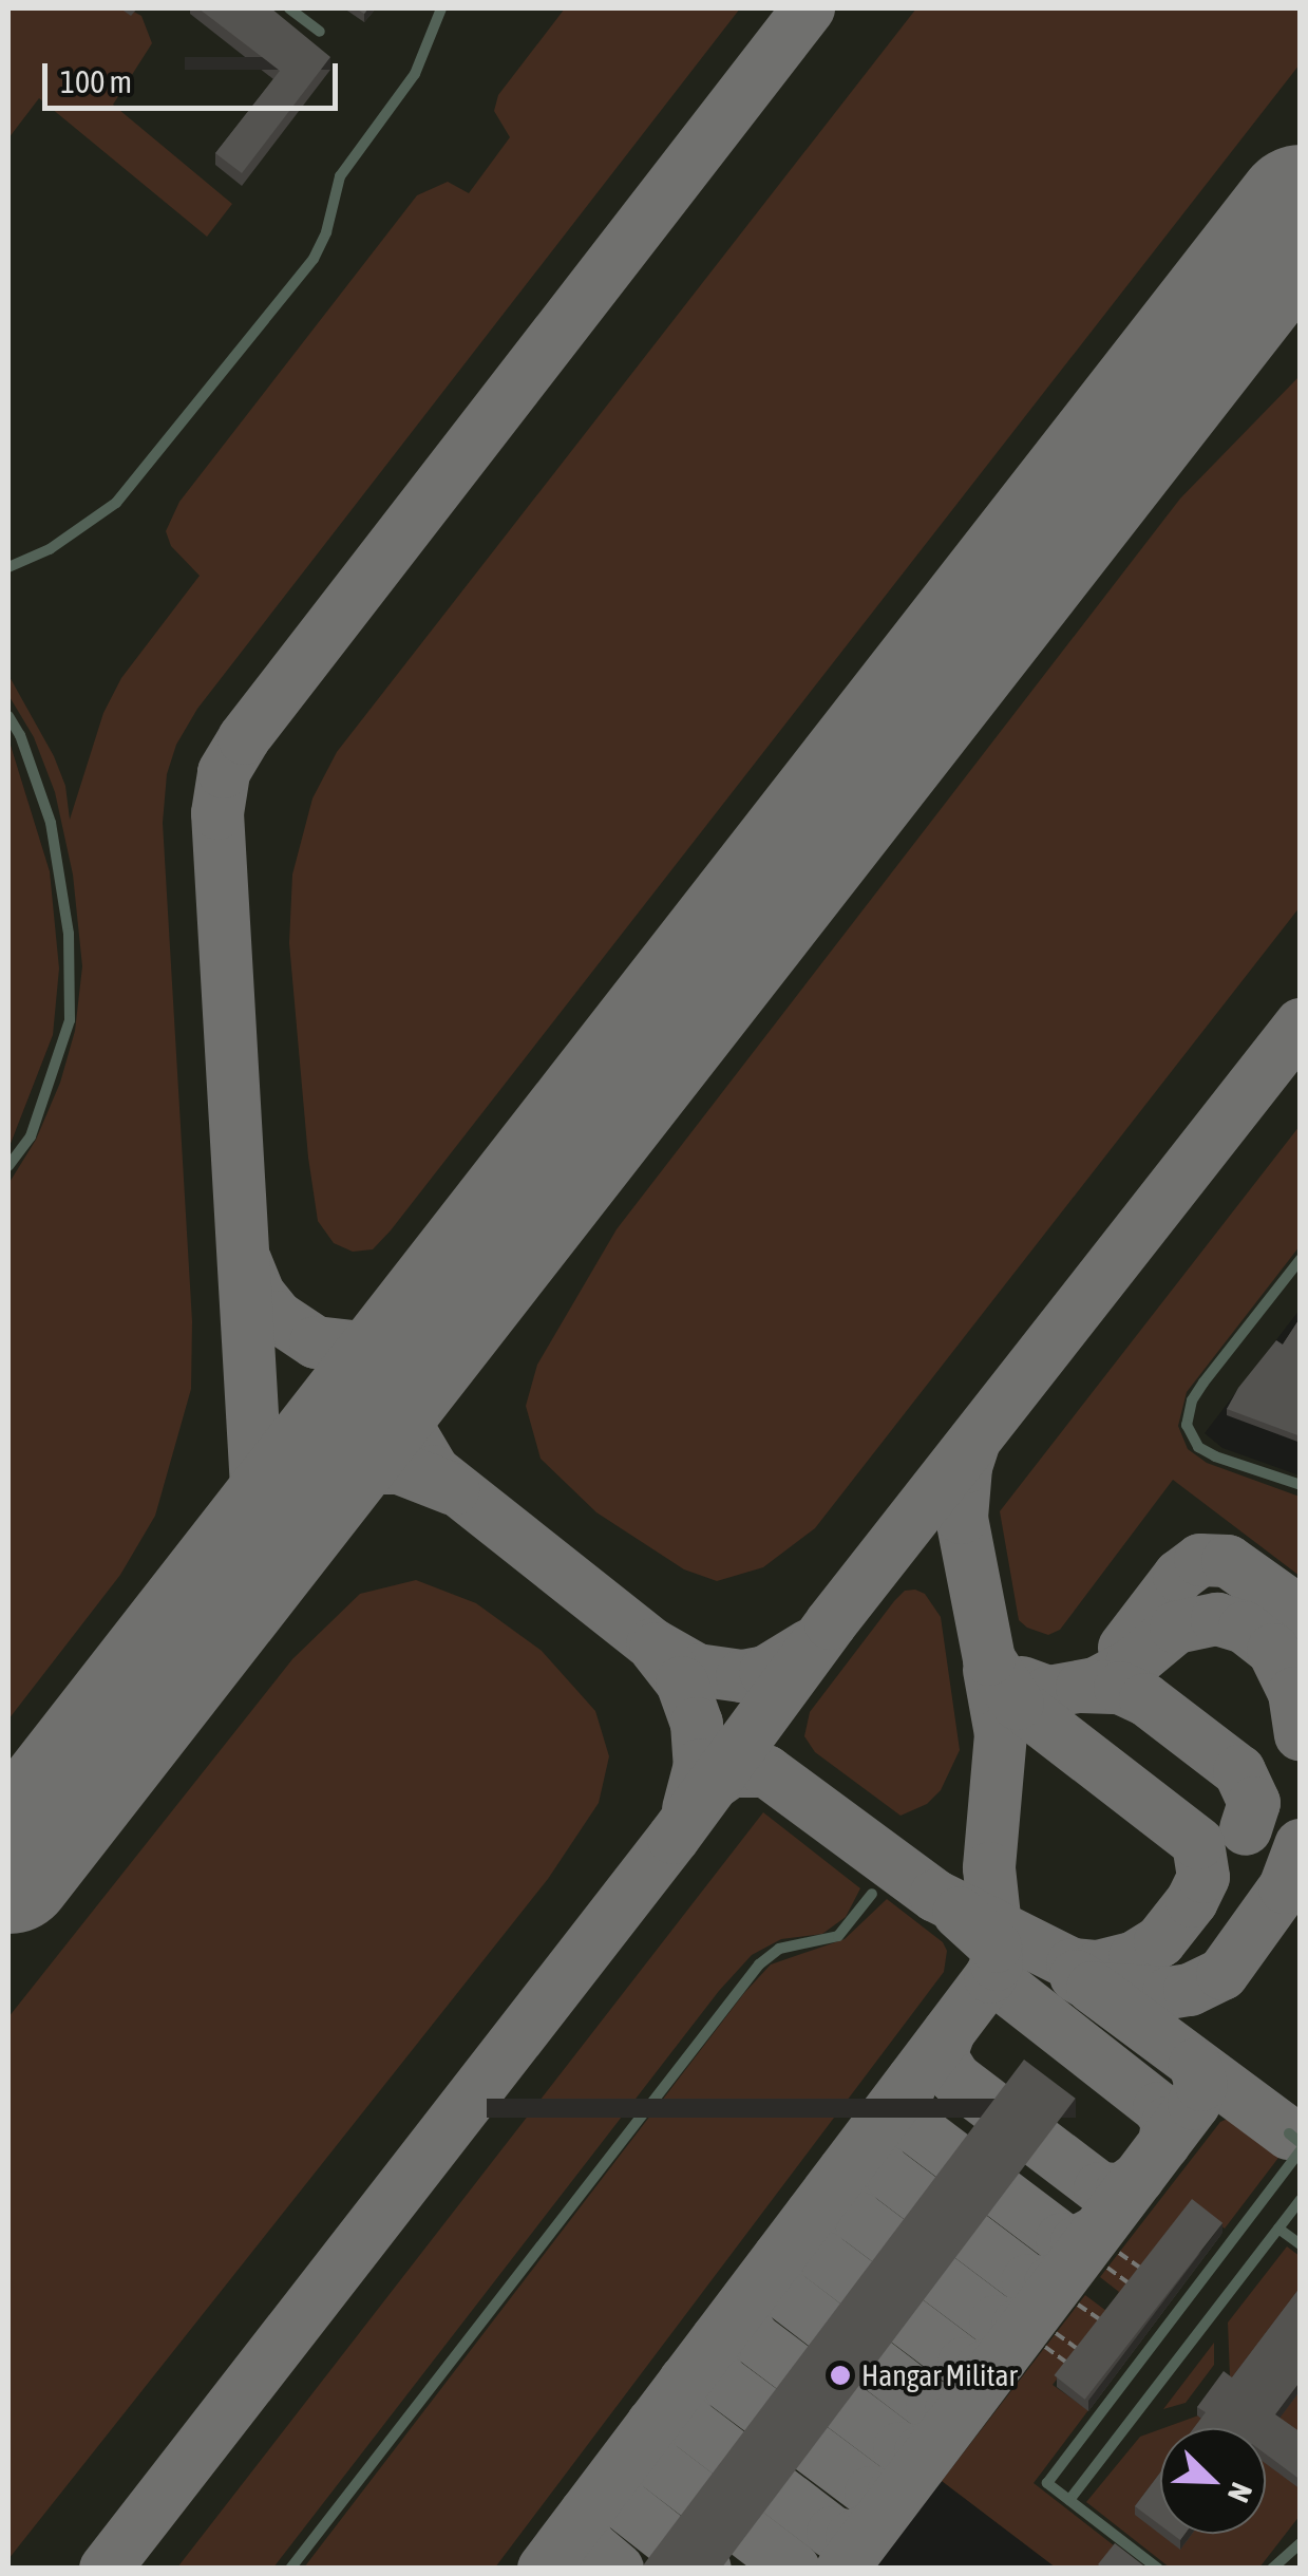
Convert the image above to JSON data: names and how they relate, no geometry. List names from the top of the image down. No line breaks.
{"places":["Hangar Militar"],"scale_bar":"100 m","north":"bottom right"}
